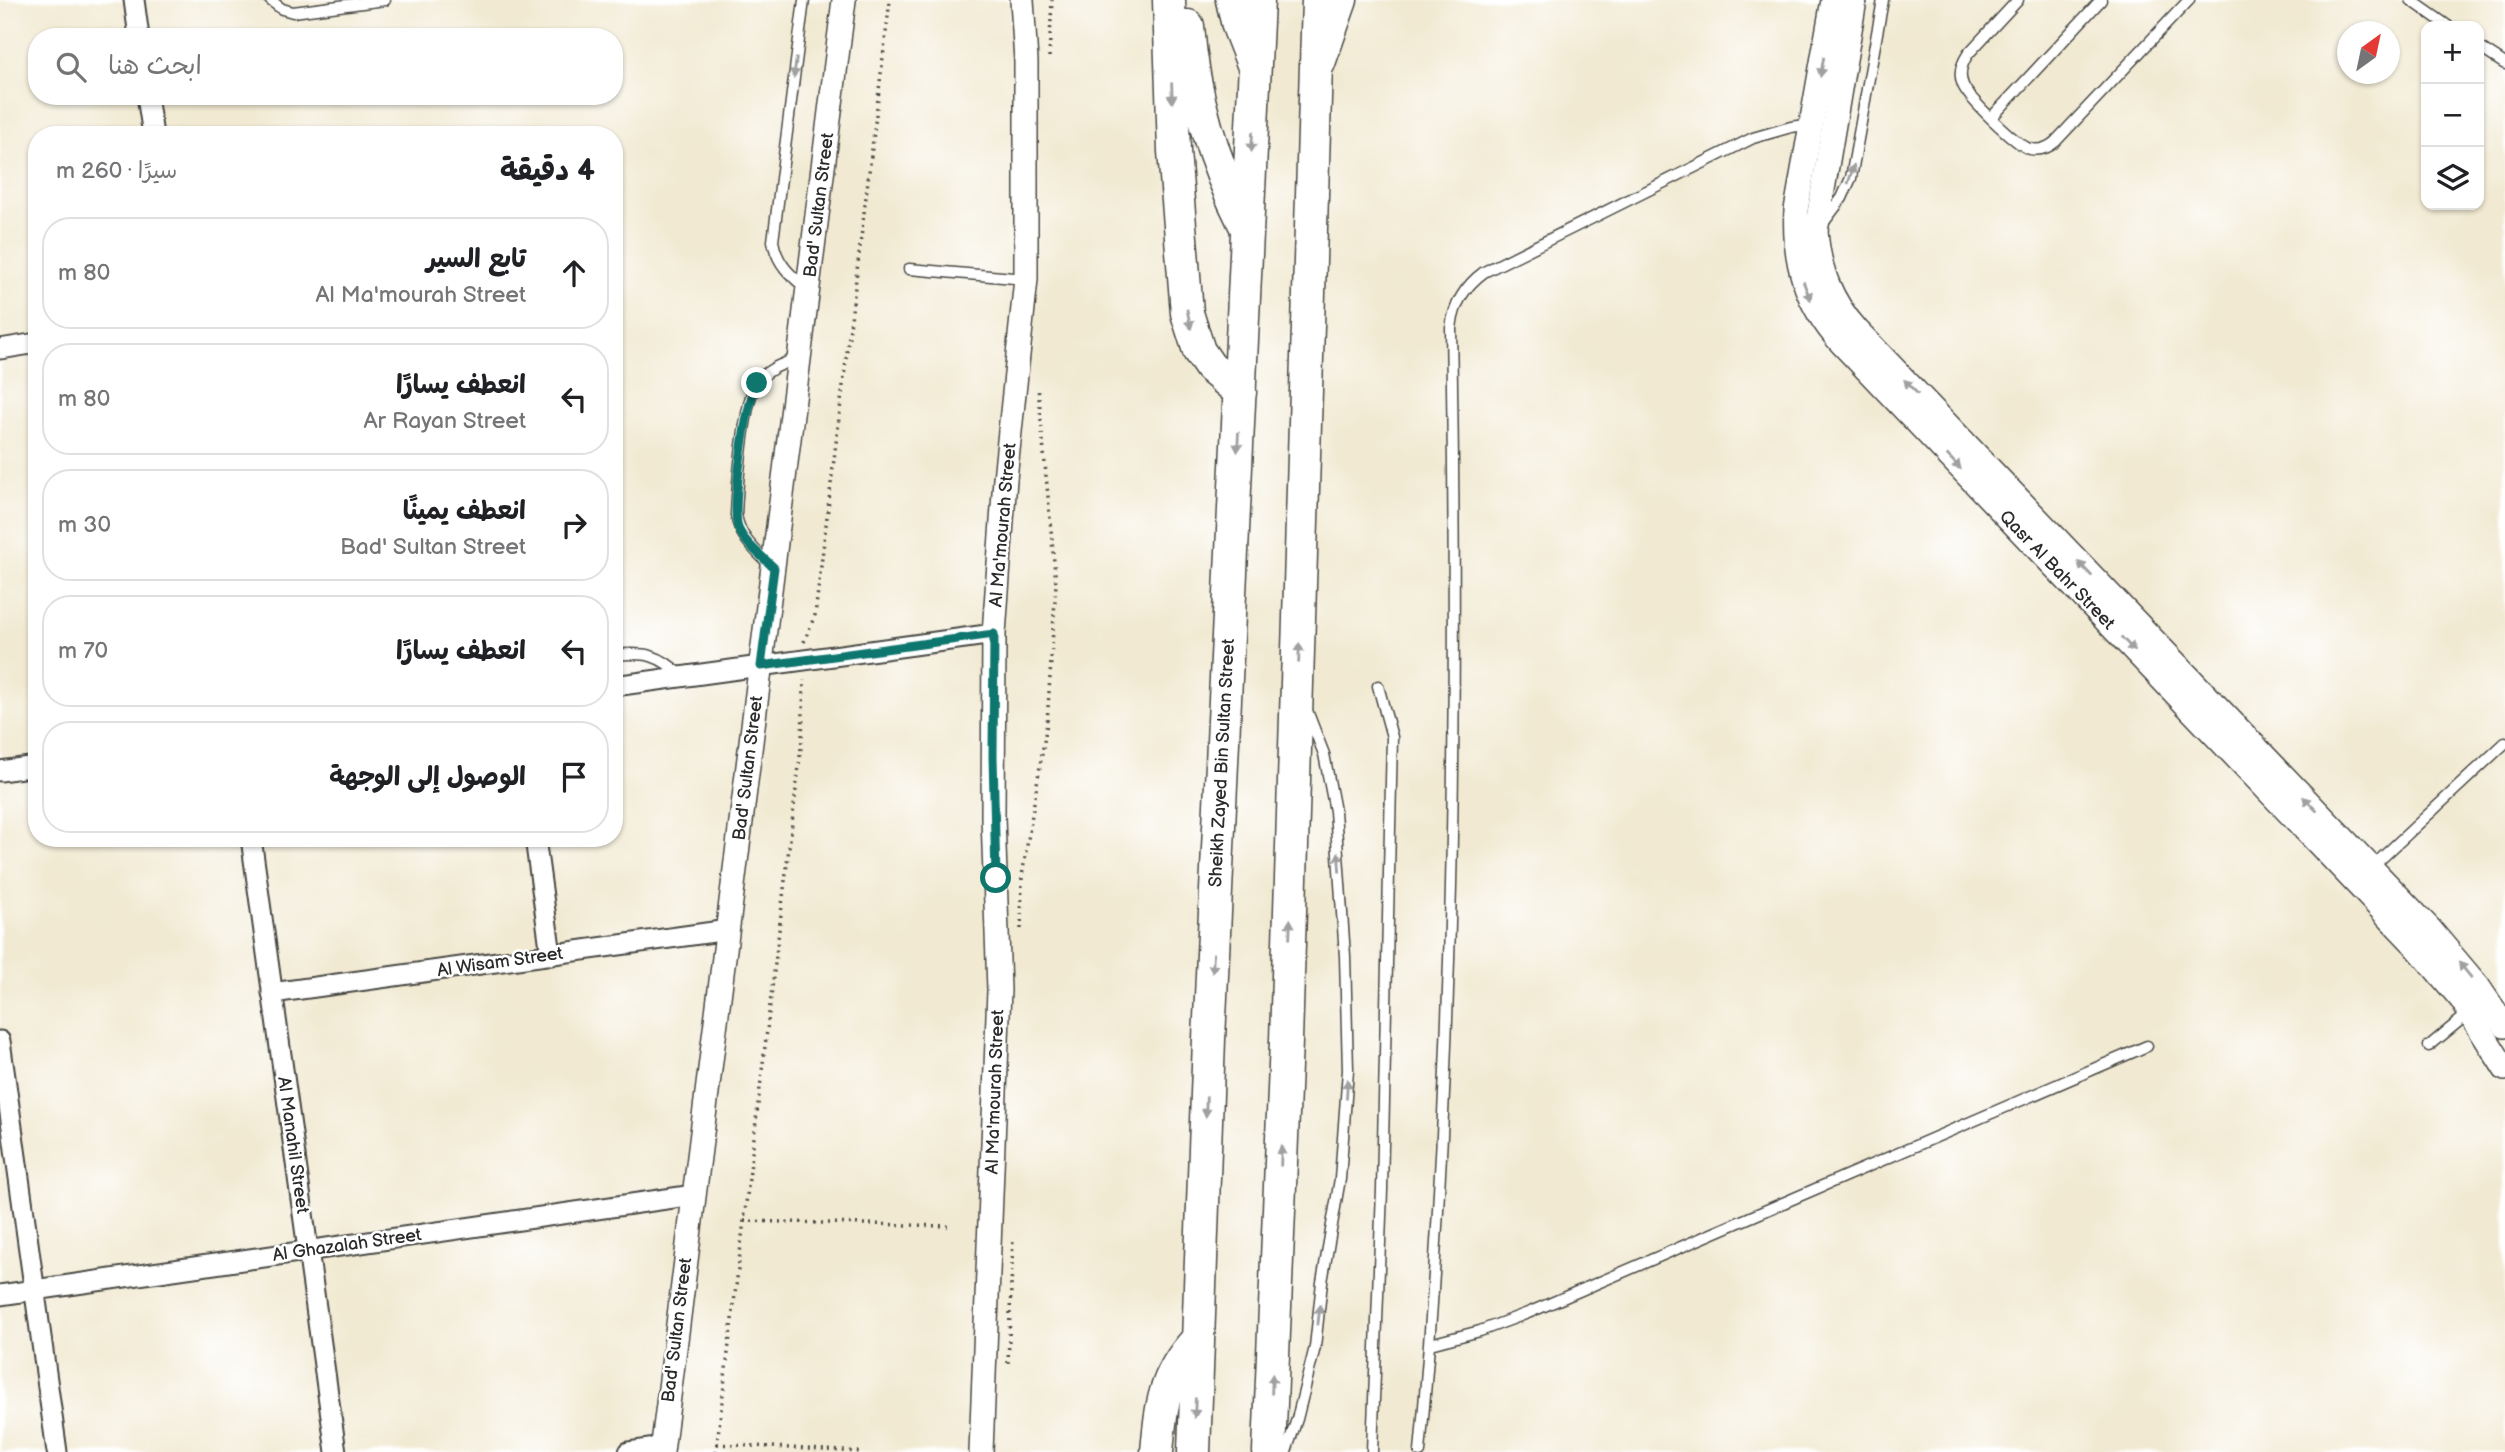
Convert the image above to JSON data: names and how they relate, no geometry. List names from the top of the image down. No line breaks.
{"streets":{"highway":["Sheikh Zayed Bin Sultan Street"],"street":["Bad' Sultan Street","Al Ma'mourah Street","Qasr Al Bahr Street","Al Wisam Street","Al Manahil Street","Al Ghazalah Street"]},"crossings":[["Bad' Sultan Street","Al Wisam Street"],["Bad' Sultan Street","Al Ghazalah Street"],["Al Wisam Street","Al Manahil Street"],["Al Manahil Street","Al Ghazalah Street"]],"north":"top right","page":{"map_buttons":["+","−"],"search":"ابحث هنا","heading":["4 دقيقة","سيرًا · 260 m"],"list":[["تابع السير","Al Ma'mourah Street","80 m"],["انعطف يسارًا","Ar Rayan Street","80 m"],["انعطف يمينًا","Bad' Sultan Street","30 m"],["انعطف يسارًا","70 m"],"الوصول إلى الوجهة"]}}
